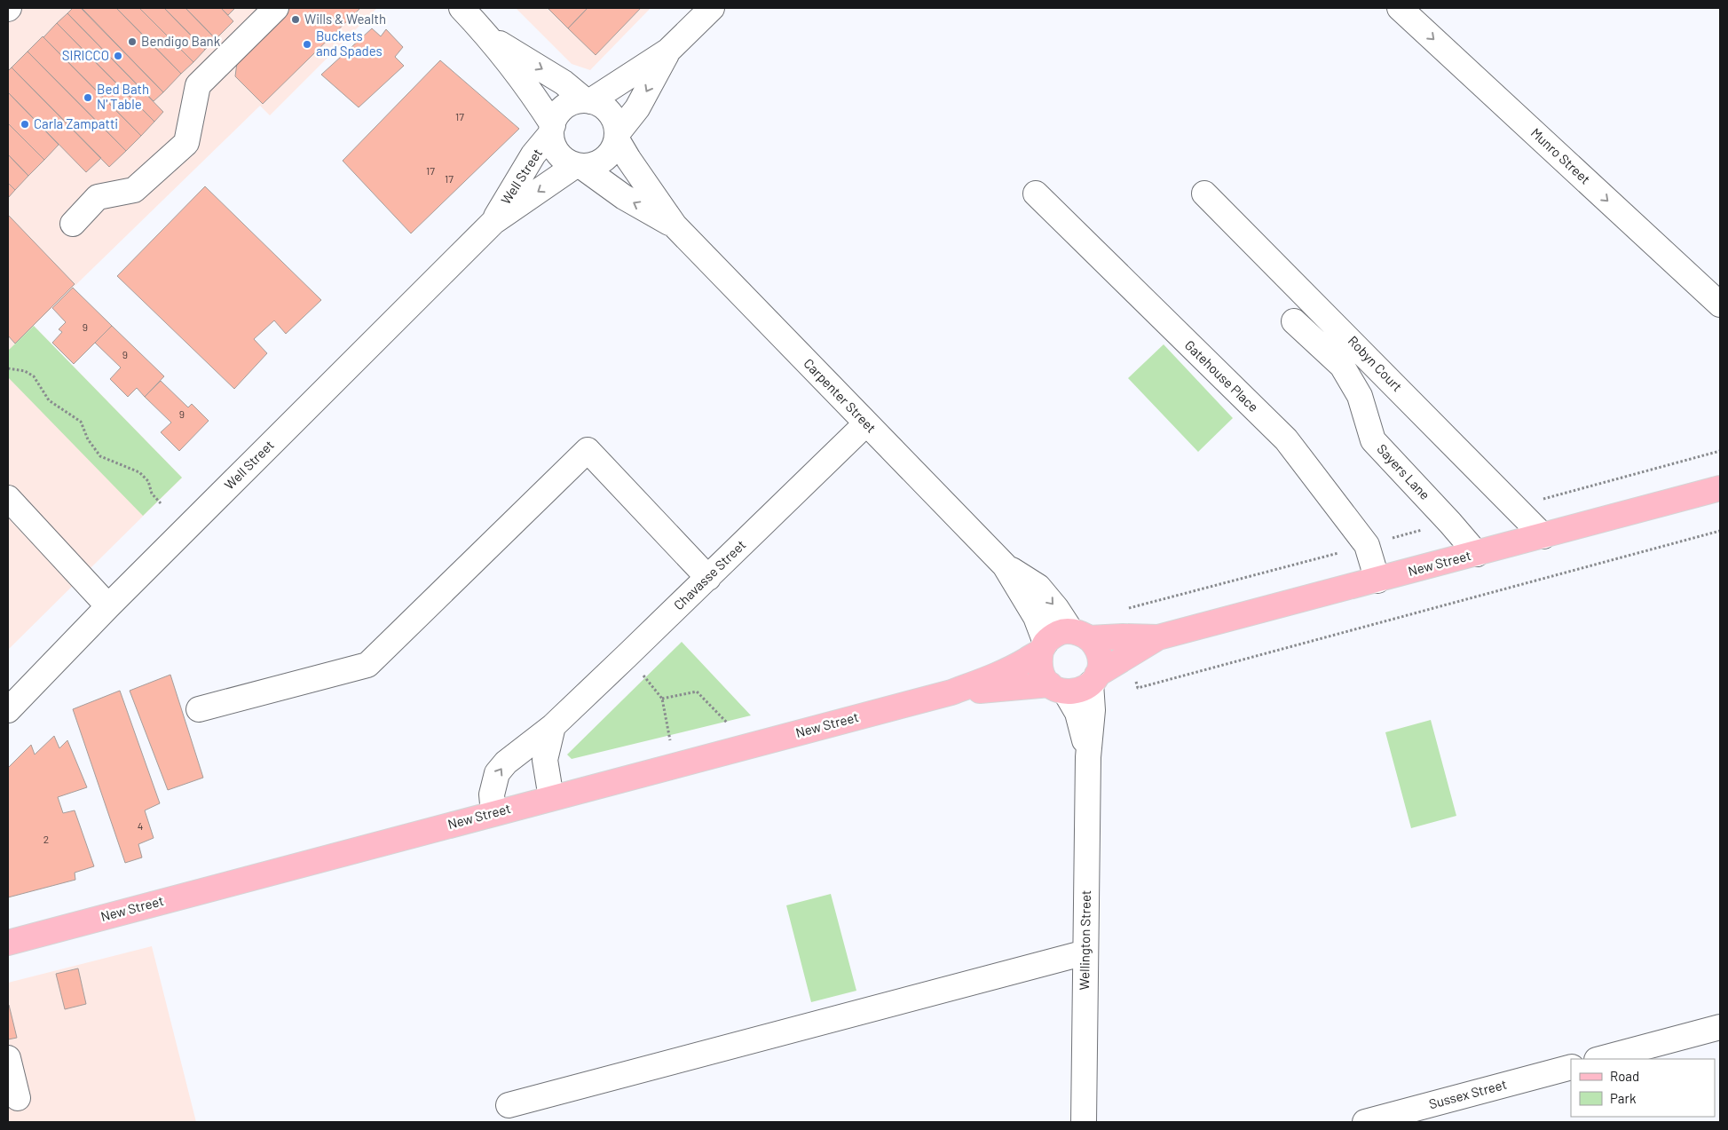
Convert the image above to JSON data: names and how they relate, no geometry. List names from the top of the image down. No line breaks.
{"streets":{"main road":["New Street"],"street":["Munro Street","Well Street","Robyn Court","Gatehouse Place","Carpenter Street","Sayers Lane","Chavasse Street","Wellington Street","Sussex Street"]},"crossings":[["Well Street","Carpenter Street"],["Robyn Court","New Street"],["Gatehouse Place","New Street"],["Carpenter Street","New Street"],["Carpenter Street","Chavasse Street"],["Carpenter Street","Wellington Street"],["Sayers Lane","New Street"],["New Street","Chavasse Street"],["New Street","Wellington Street"]],"one_way":["Munro Street"],"places":["Wills & Wealth","Bendigo Bank","Buckets and Spades","SIRICCO","Bed Bath N' Table","Carla Zampatti"],"house_numbers":["17","17","17","9","9","9","4","2"],"legend":["Road","Park"]}
